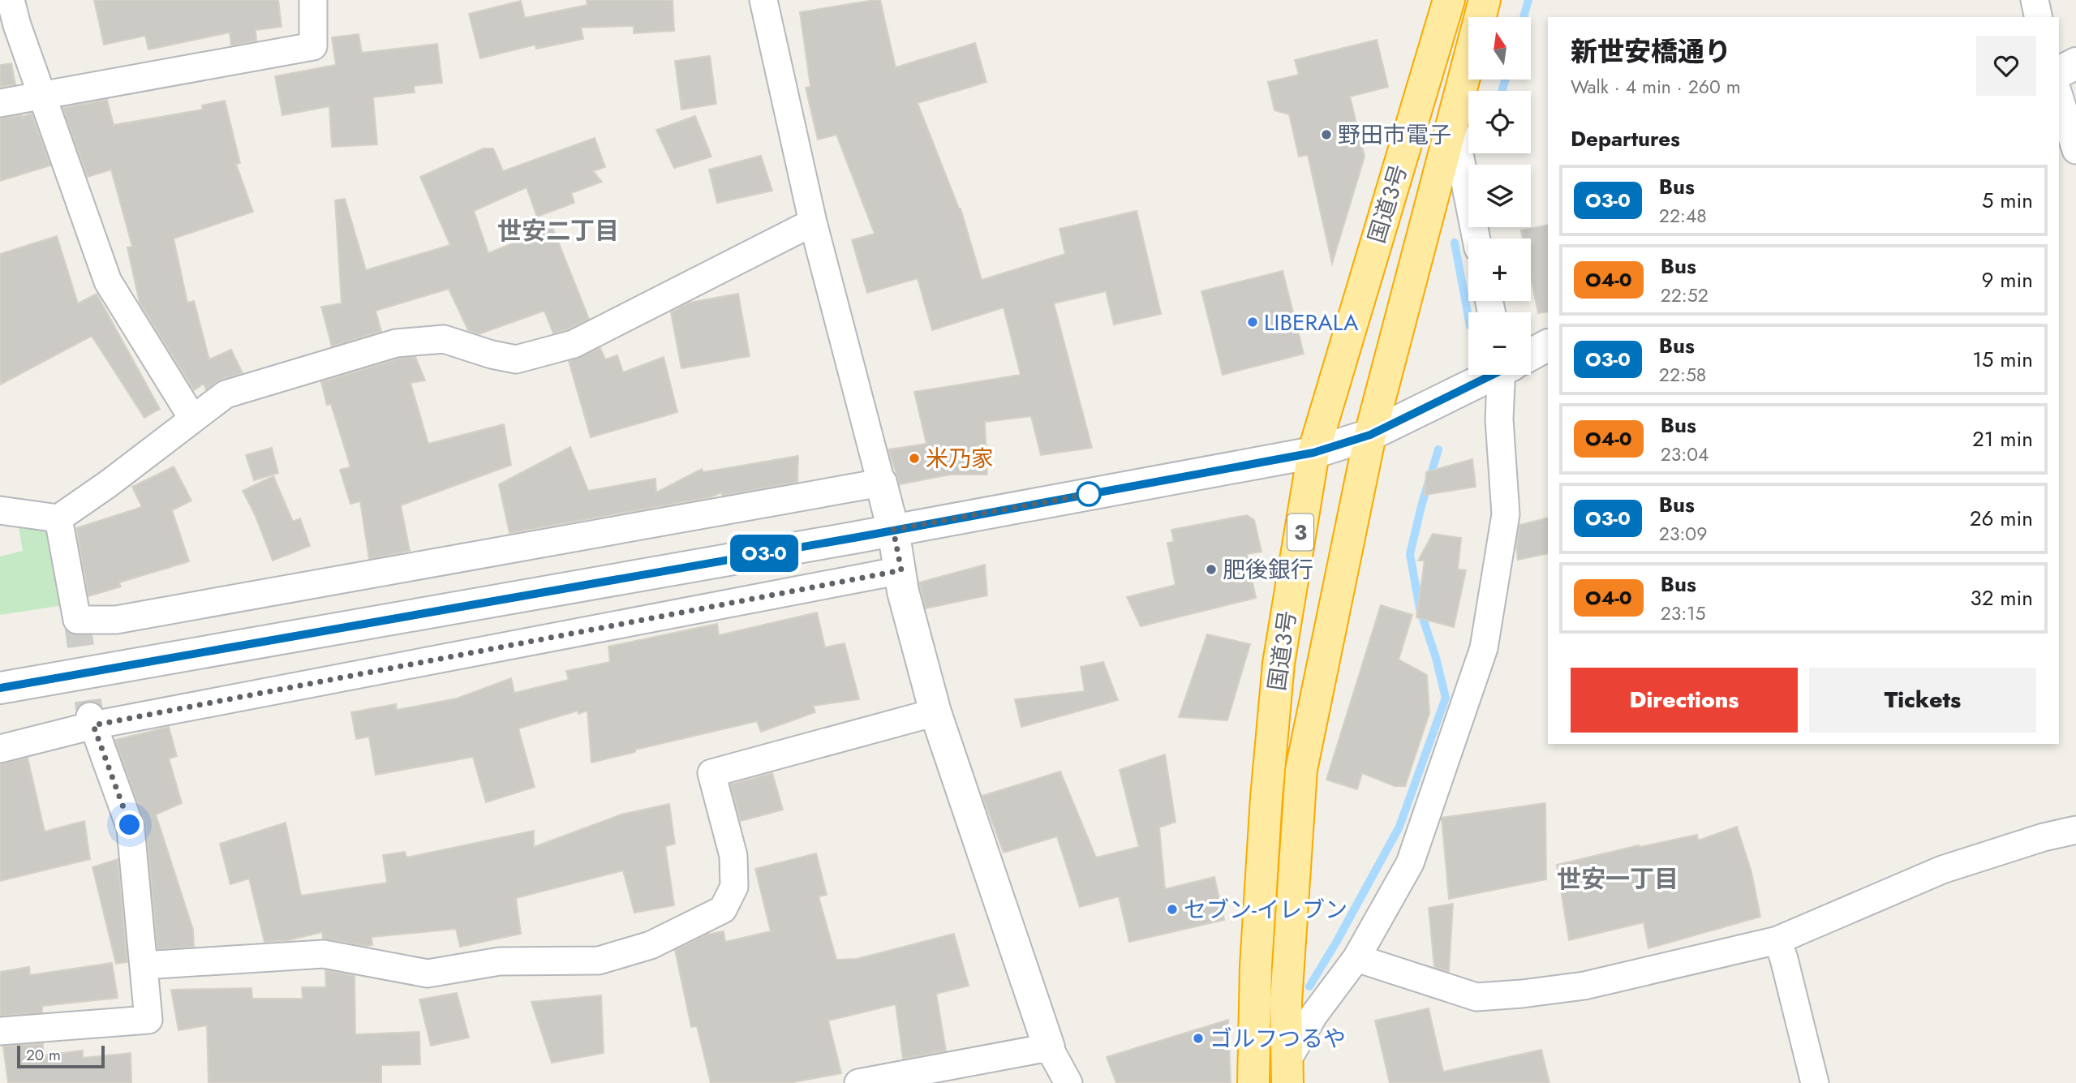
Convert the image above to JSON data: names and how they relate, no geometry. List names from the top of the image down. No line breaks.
{"streets":{"highway":["国道3号","3"]},"districts":["世安二丁目","世安一丁目"],"places":["野田市電子","LIBERALA","米乃家","肥後銀行","セブン-イレブン","ゴルフつるや"],"lines":["bus line O3-0"],"scale_bar":"20 m","north":"top","page":{"on_map":"O3-0","map_buttons":["+","−"],"heading":[["新世安橋通り","Walk · 4 min · 260 m"],"Departures"],"list":[{"mark":"O3-0","name":"Bus","note":"22:48","value":"5 min"},{"mark":"O4-0","name":"Bus","note":"22:52","value":"9 min"},{"mark":"O3-0","name":"Bus","note":"22:58","value":"15 min"},{"mark":"O4-0","name":"Bus","note":"23:04","value":"21 min"},{"mark":"O3-0","name":"Bus","note":"23:09","value":"26 min"},{"mark":"O4-0","name":"Bus","note":"23:15","value":"32 min"}],"buttons":["Directions","Tickets"],"scale":"20 m"}}
